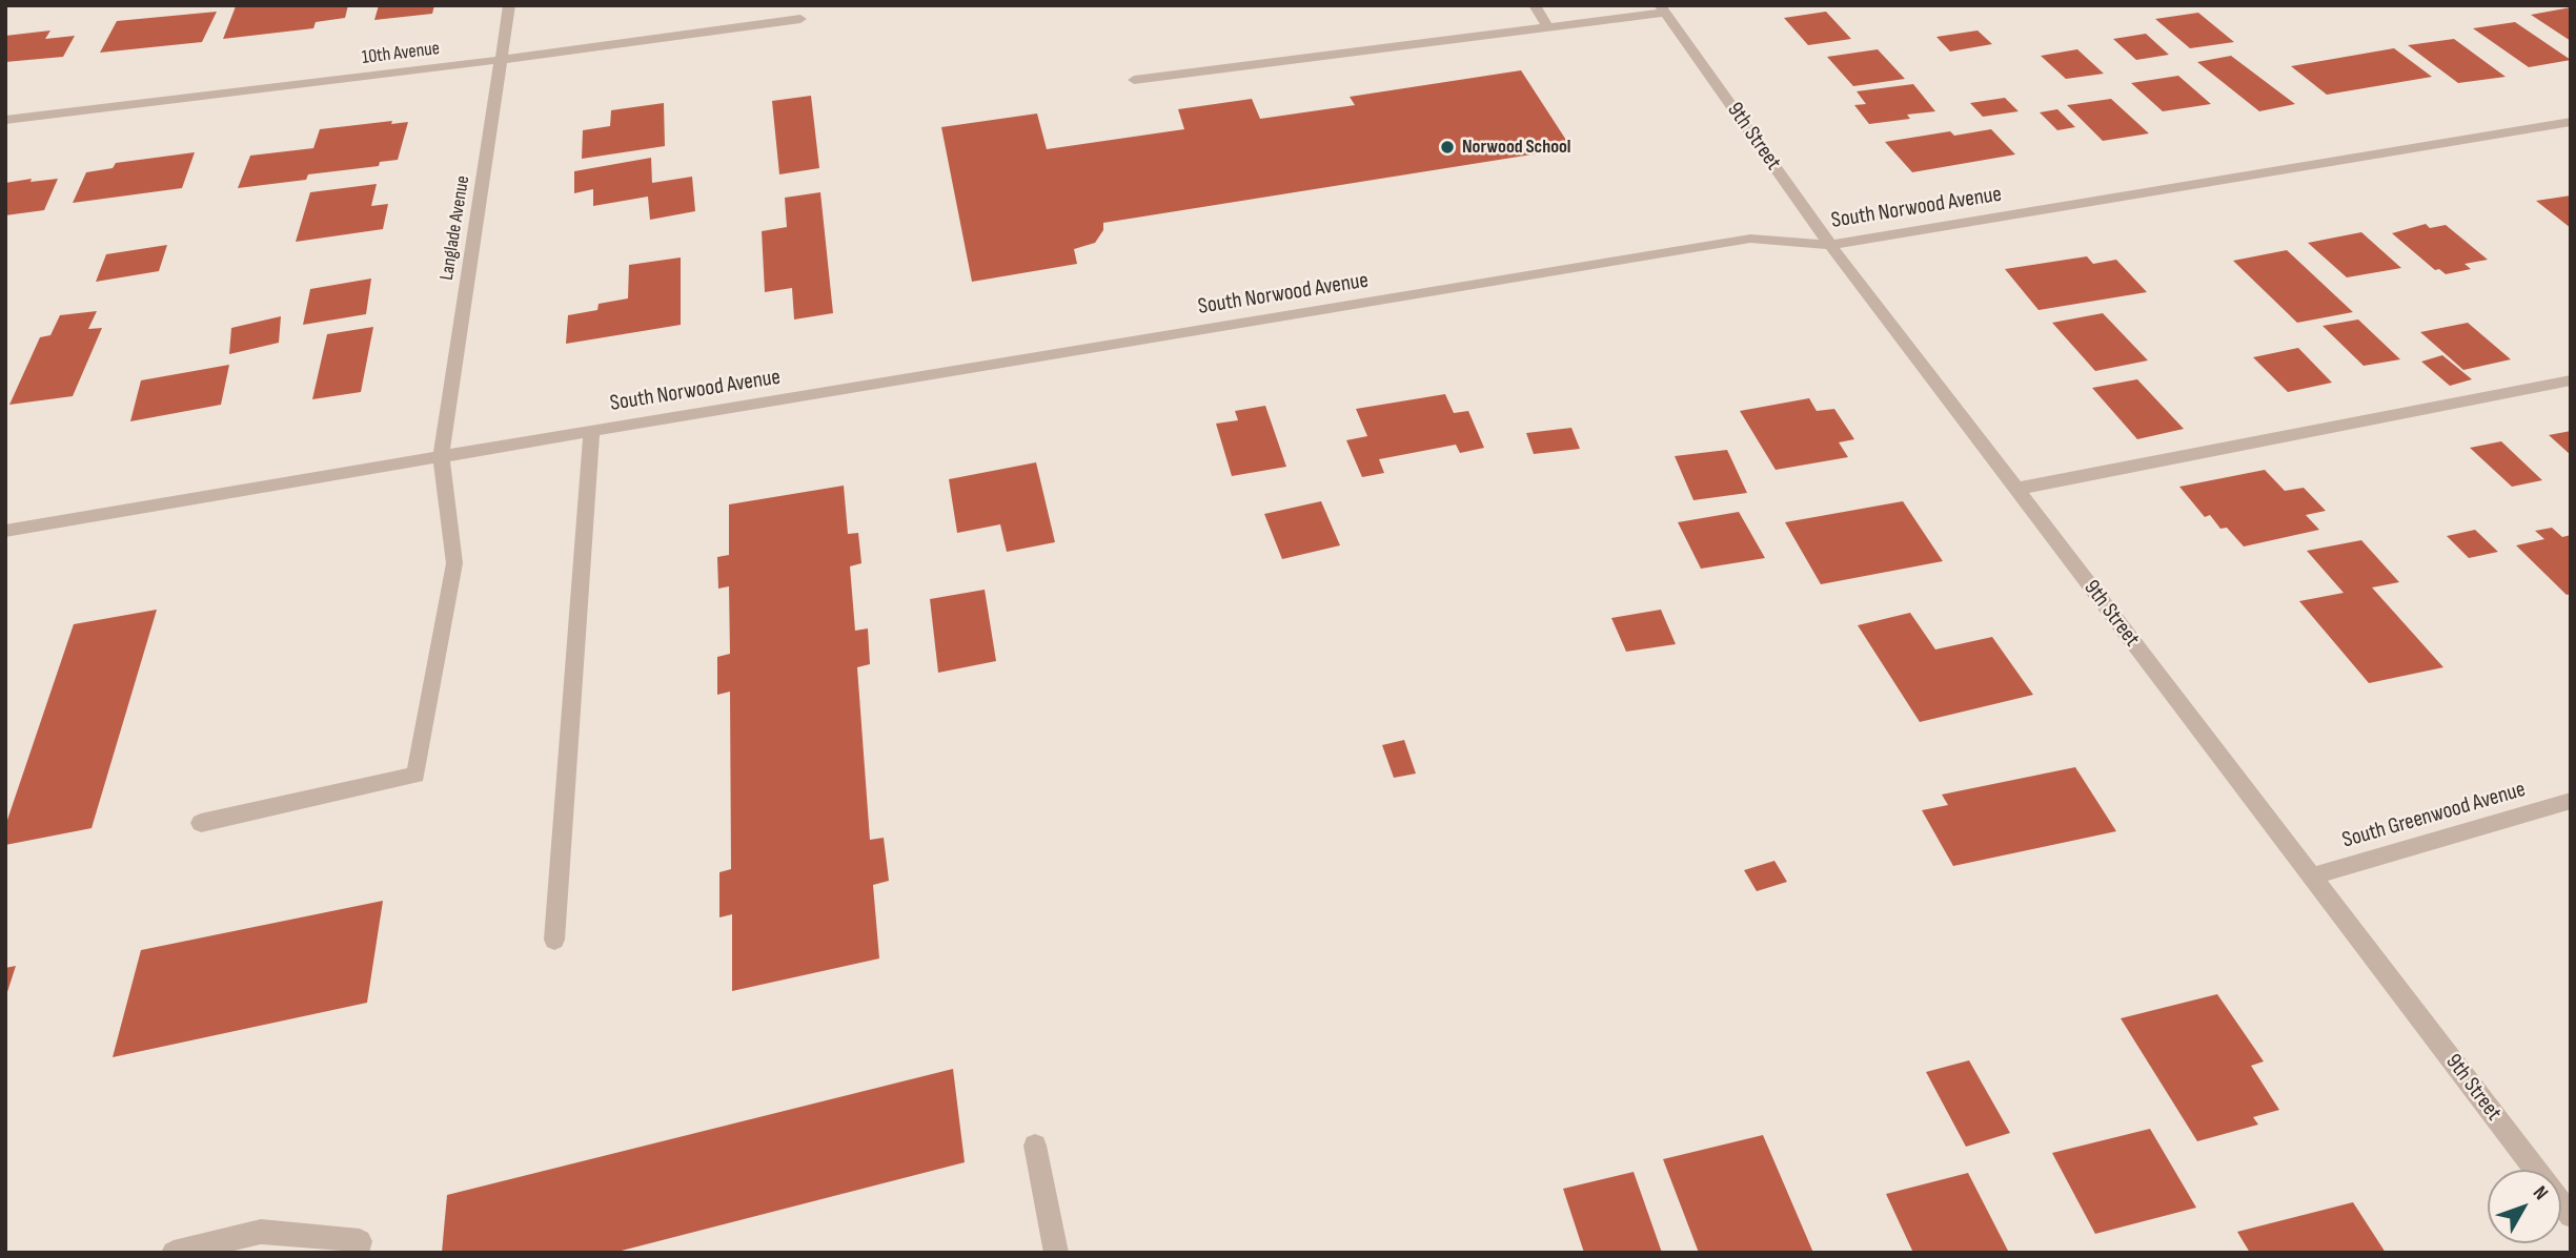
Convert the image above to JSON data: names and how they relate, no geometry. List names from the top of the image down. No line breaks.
{"streets":{"street":["10th Avenue","9th Street","South Norwood Avenue","Langlade Avenue","South Greenwood Avenue"]},"crossings":[["10th Avenue","Langlade Avenue"],["9th Street","South Norwood Avenue"],["9th Street","South Greenwood Avenue"],["South Norwood Avenue","Langlade Avenue"]],"places":["Norwood School"],"north":"top right"}
